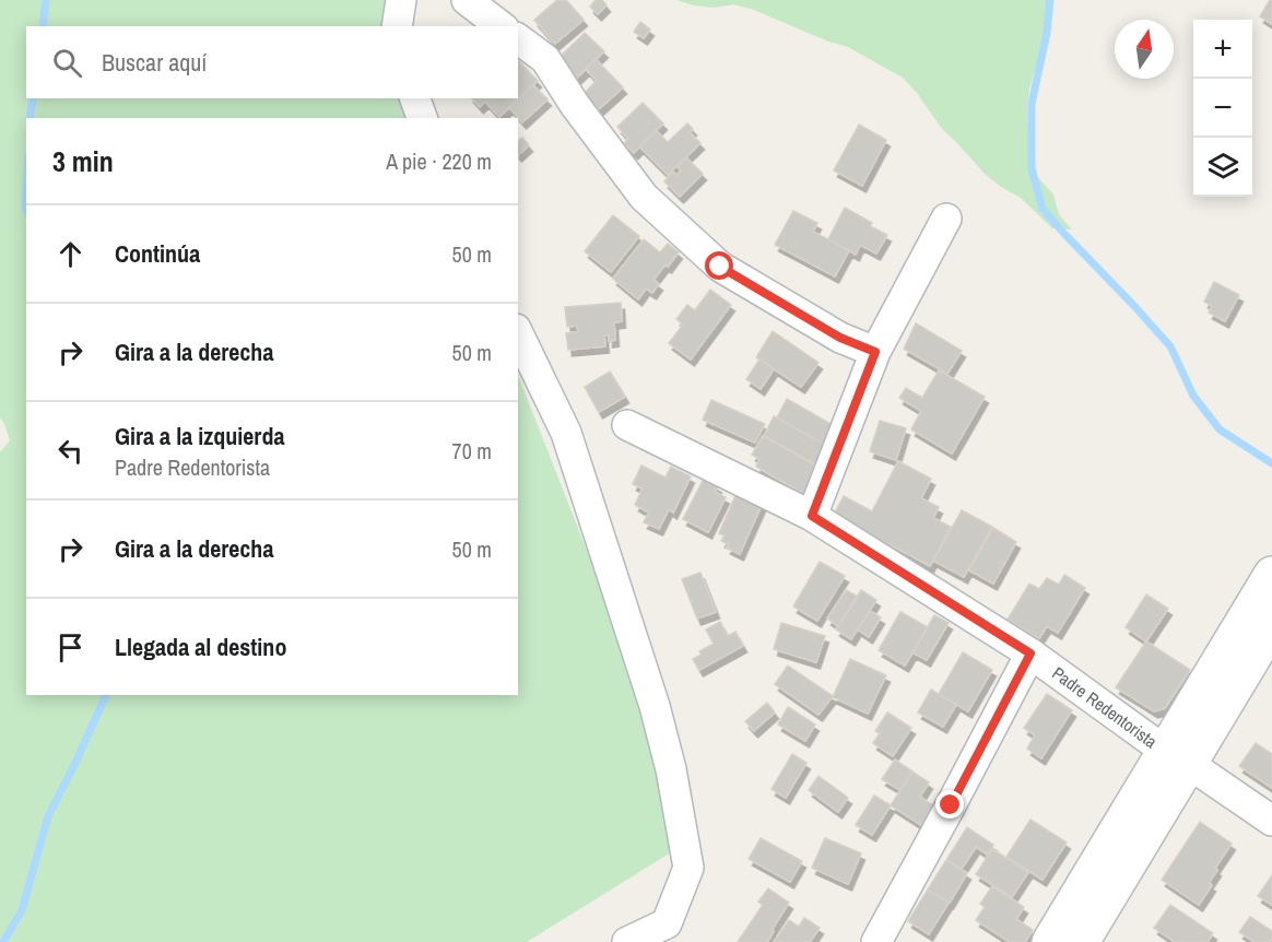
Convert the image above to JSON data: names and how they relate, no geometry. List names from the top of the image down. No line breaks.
{"streets":{"street":["Padre Redentorista"]},"north":"top","page":{"map_buttons":["+","−"],"search":"Buscar aquí","heading":["3 min","A pie · 220 m"],"list":[["Continúa","50 m"],["Gira a la derecha","50 m"],["Gira a la izquierda","Padre Redentorista","70 m"],["Gira a la derecha","50 m"],"Llegada al destino"]}}
